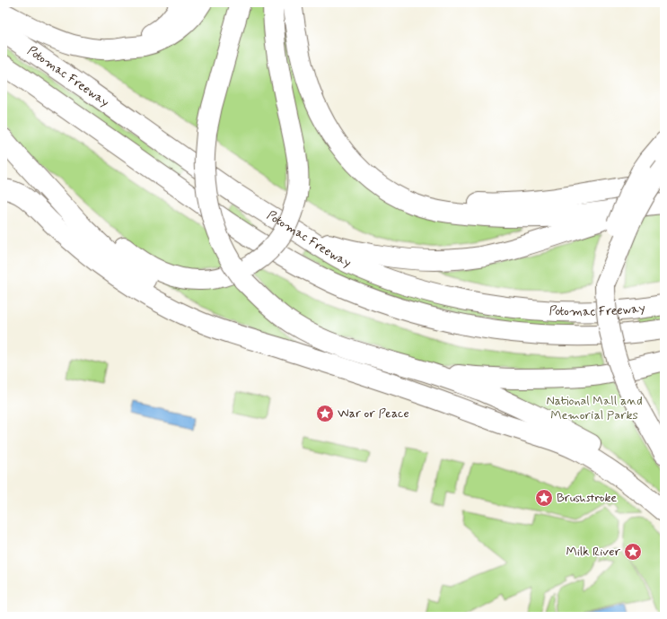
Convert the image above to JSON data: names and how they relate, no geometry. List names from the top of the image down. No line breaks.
{"streets":{"highway":["Potomac Freeway"]},"parks":["National Mall and Memorial Parks"],"places":{"place":["War or Peace","Brushstroke","Milk River"]}}
